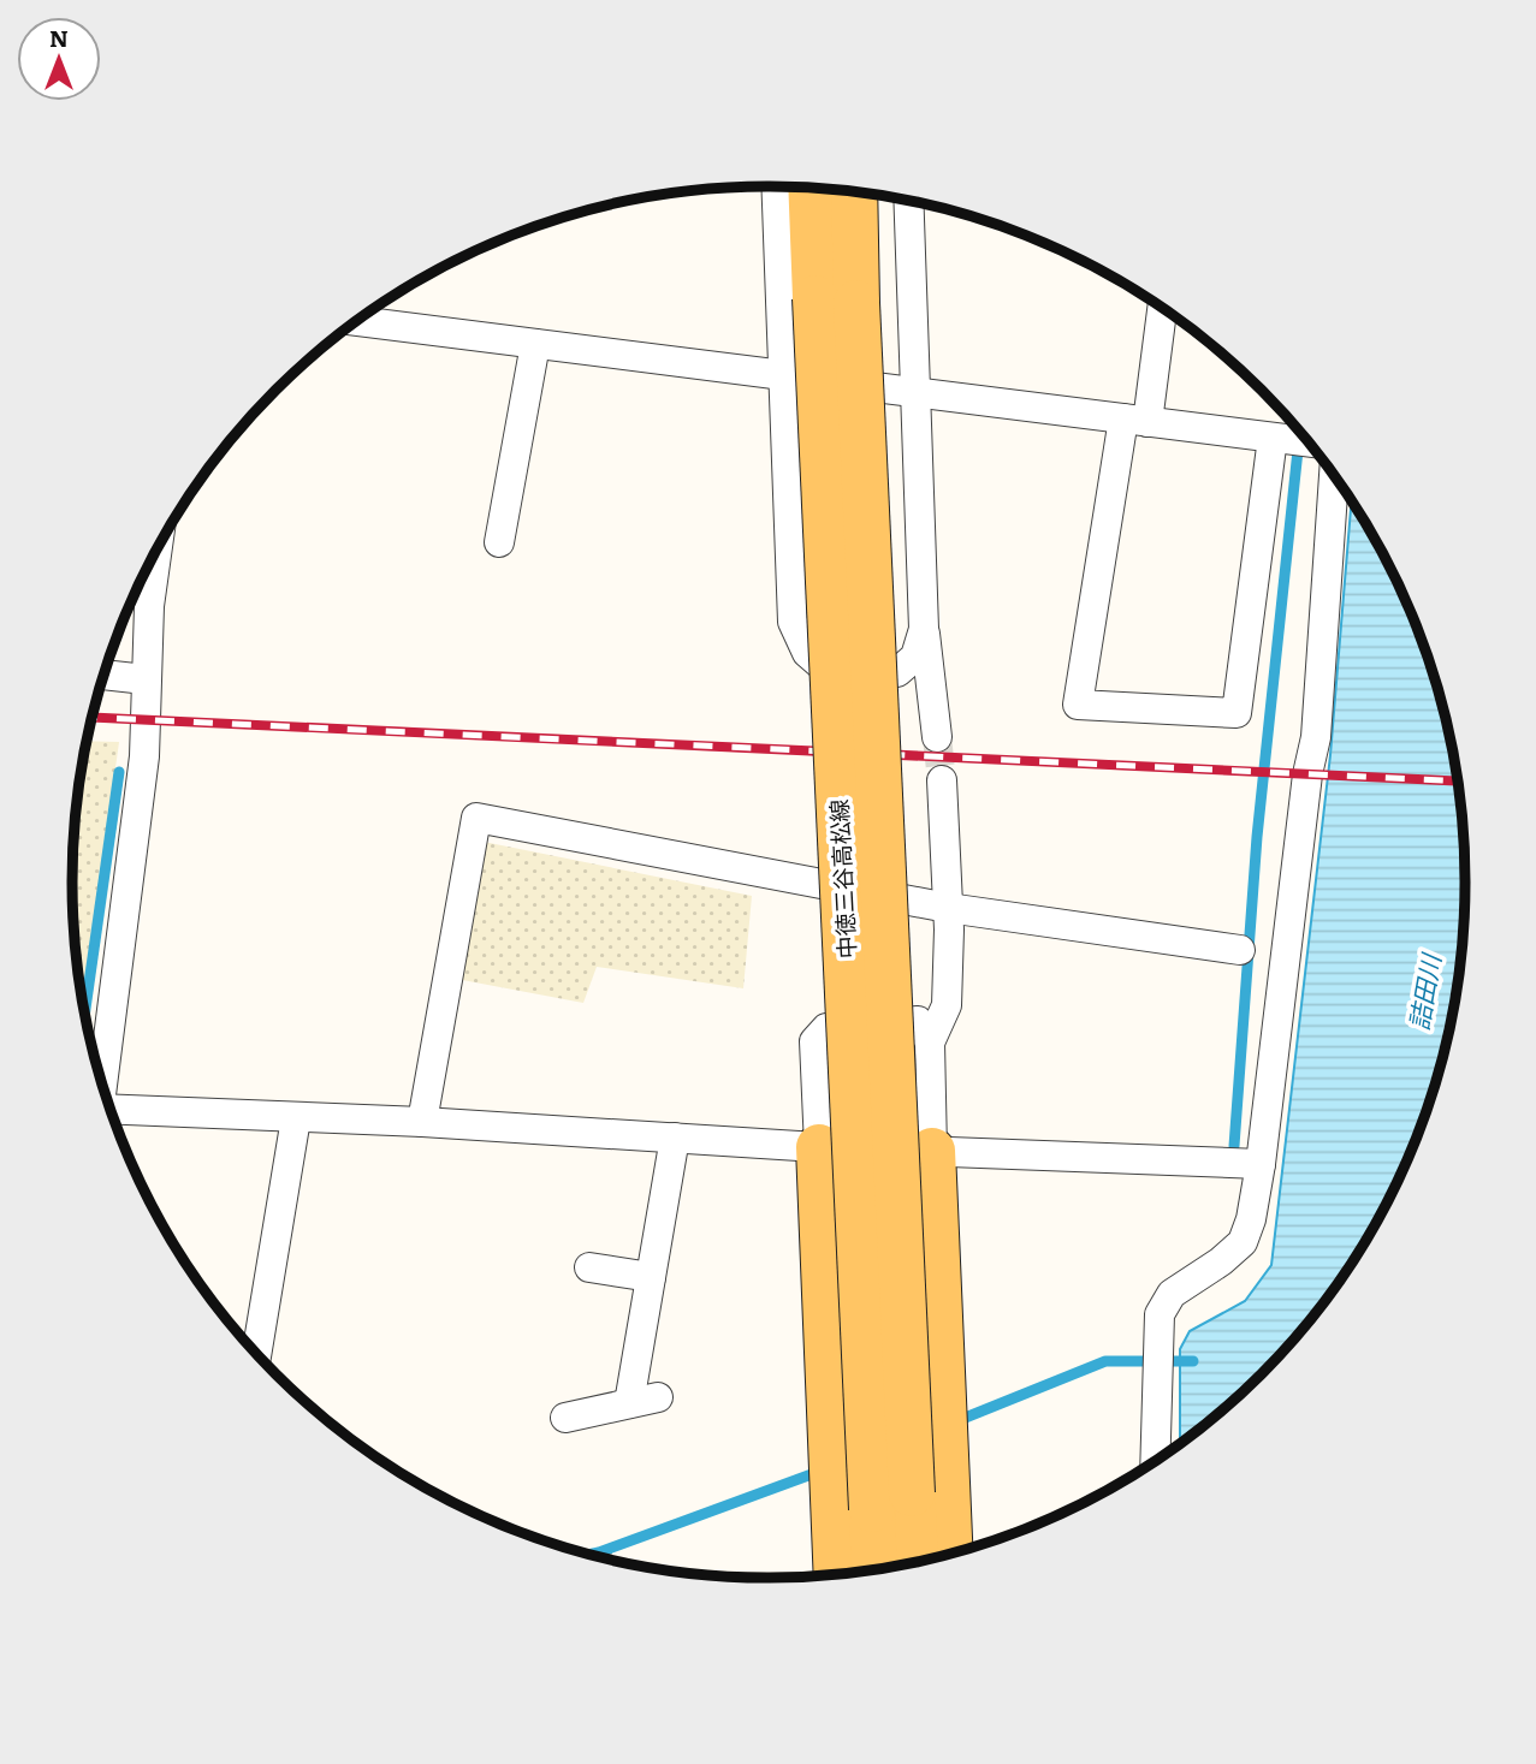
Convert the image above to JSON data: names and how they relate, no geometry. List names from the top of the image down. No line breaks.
{"streets":{"main road":["中徳三谷高松線"]},"water":["詰田川"],"north":"top"}
